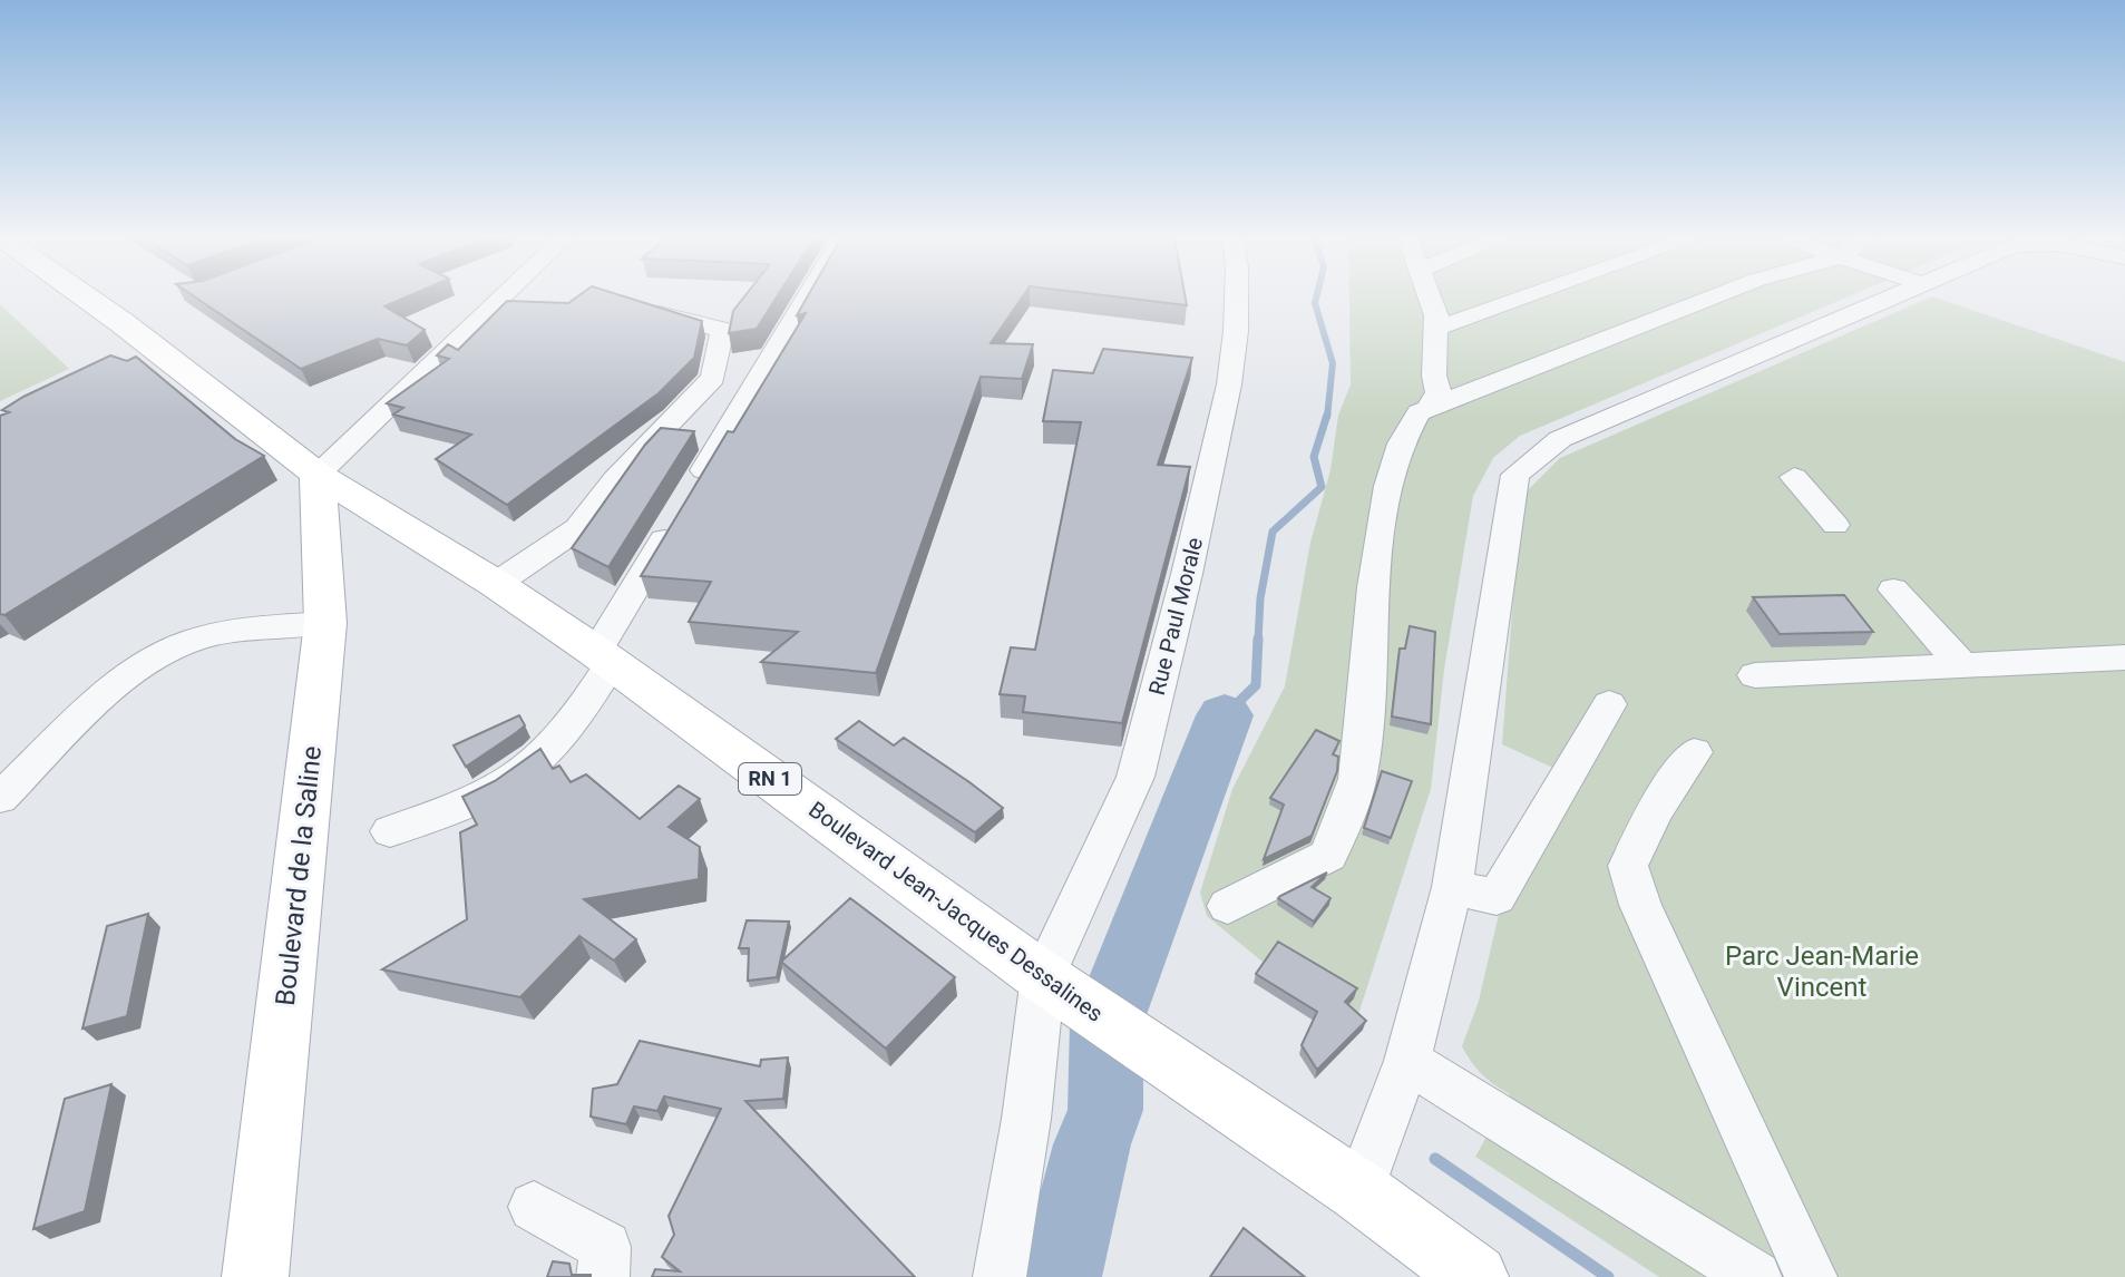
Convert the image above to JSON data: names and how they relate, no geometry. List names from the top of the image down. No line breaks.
{"streets":{"main road":["RN 1","Boulevard de la Saline","Boulevard Jean-Jacques Dessalines"],"street":["Rue Paul Morale"]},"crossings":[["Rue Paul Morale","Boulevard Jean-Jacques Dessalines"],["Boulevard de la Saline","Boulevard Jean-Jacques Dessalines"]],"parks":["Parc Jean-Marie Vincent"]}
